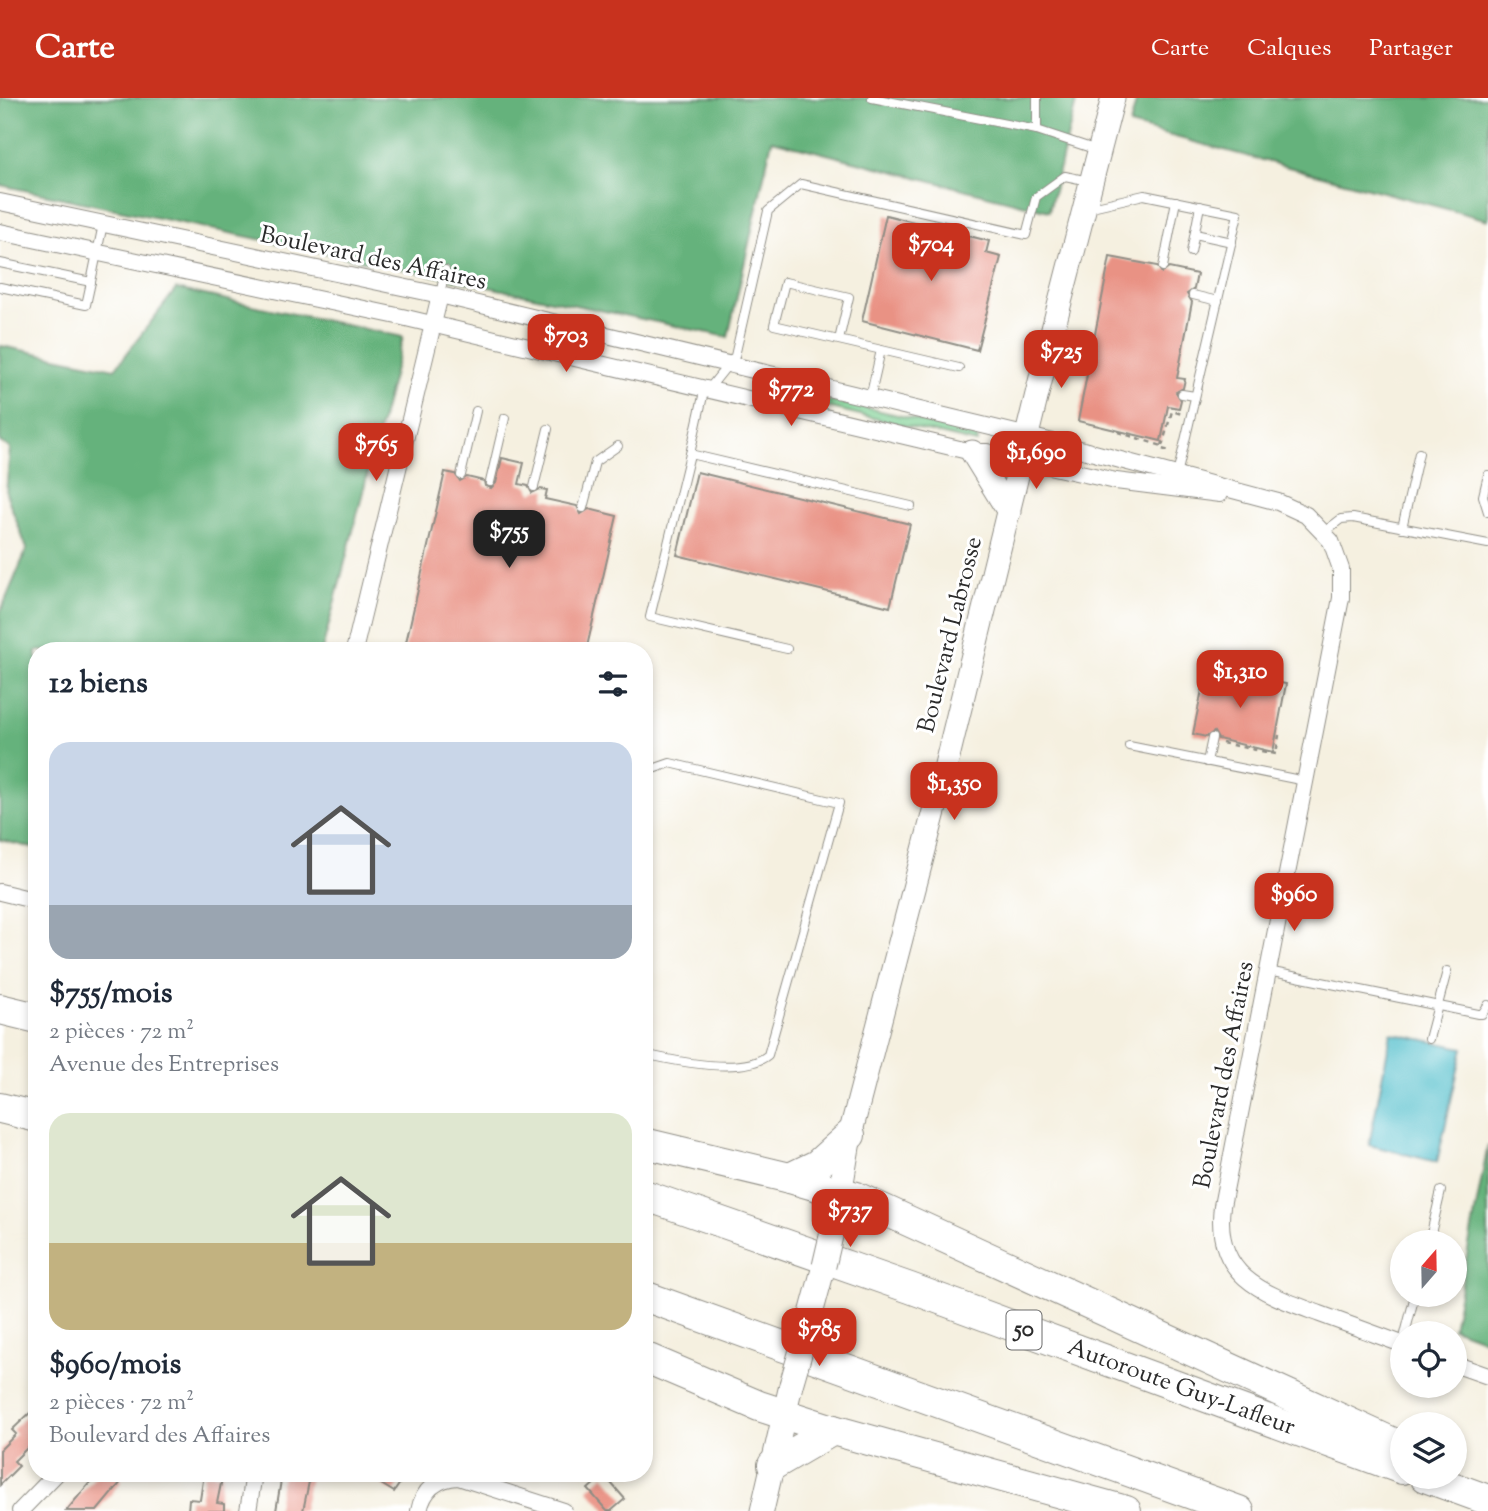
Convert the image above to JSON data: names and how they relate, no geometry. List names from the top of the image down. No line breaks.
{"streets":{"highway":["50","Autoroute Guy-Lafleur"],"street":["Boulevard des Affaires","Boulevard Labrosse"]},"crossings":[["Boulevard des Affaires","Boulevard Labrosse"]],"north":"top","page":{"header":"Carte","nav":["Carte","Calques","Partager"],"price":["$704","$703","$725","$772","$765","$1,690","$755","$1,310","$1,350","$960","$737","$785"],"heading":"12 biens","list":[{"name":"$755/mois","note":"2 pièces · 72 m² · Avenue des Entreprises"},{"name":"$960/mois","note":"2 pièces · 72 m² · Boulevard des Affaires"}]}}
